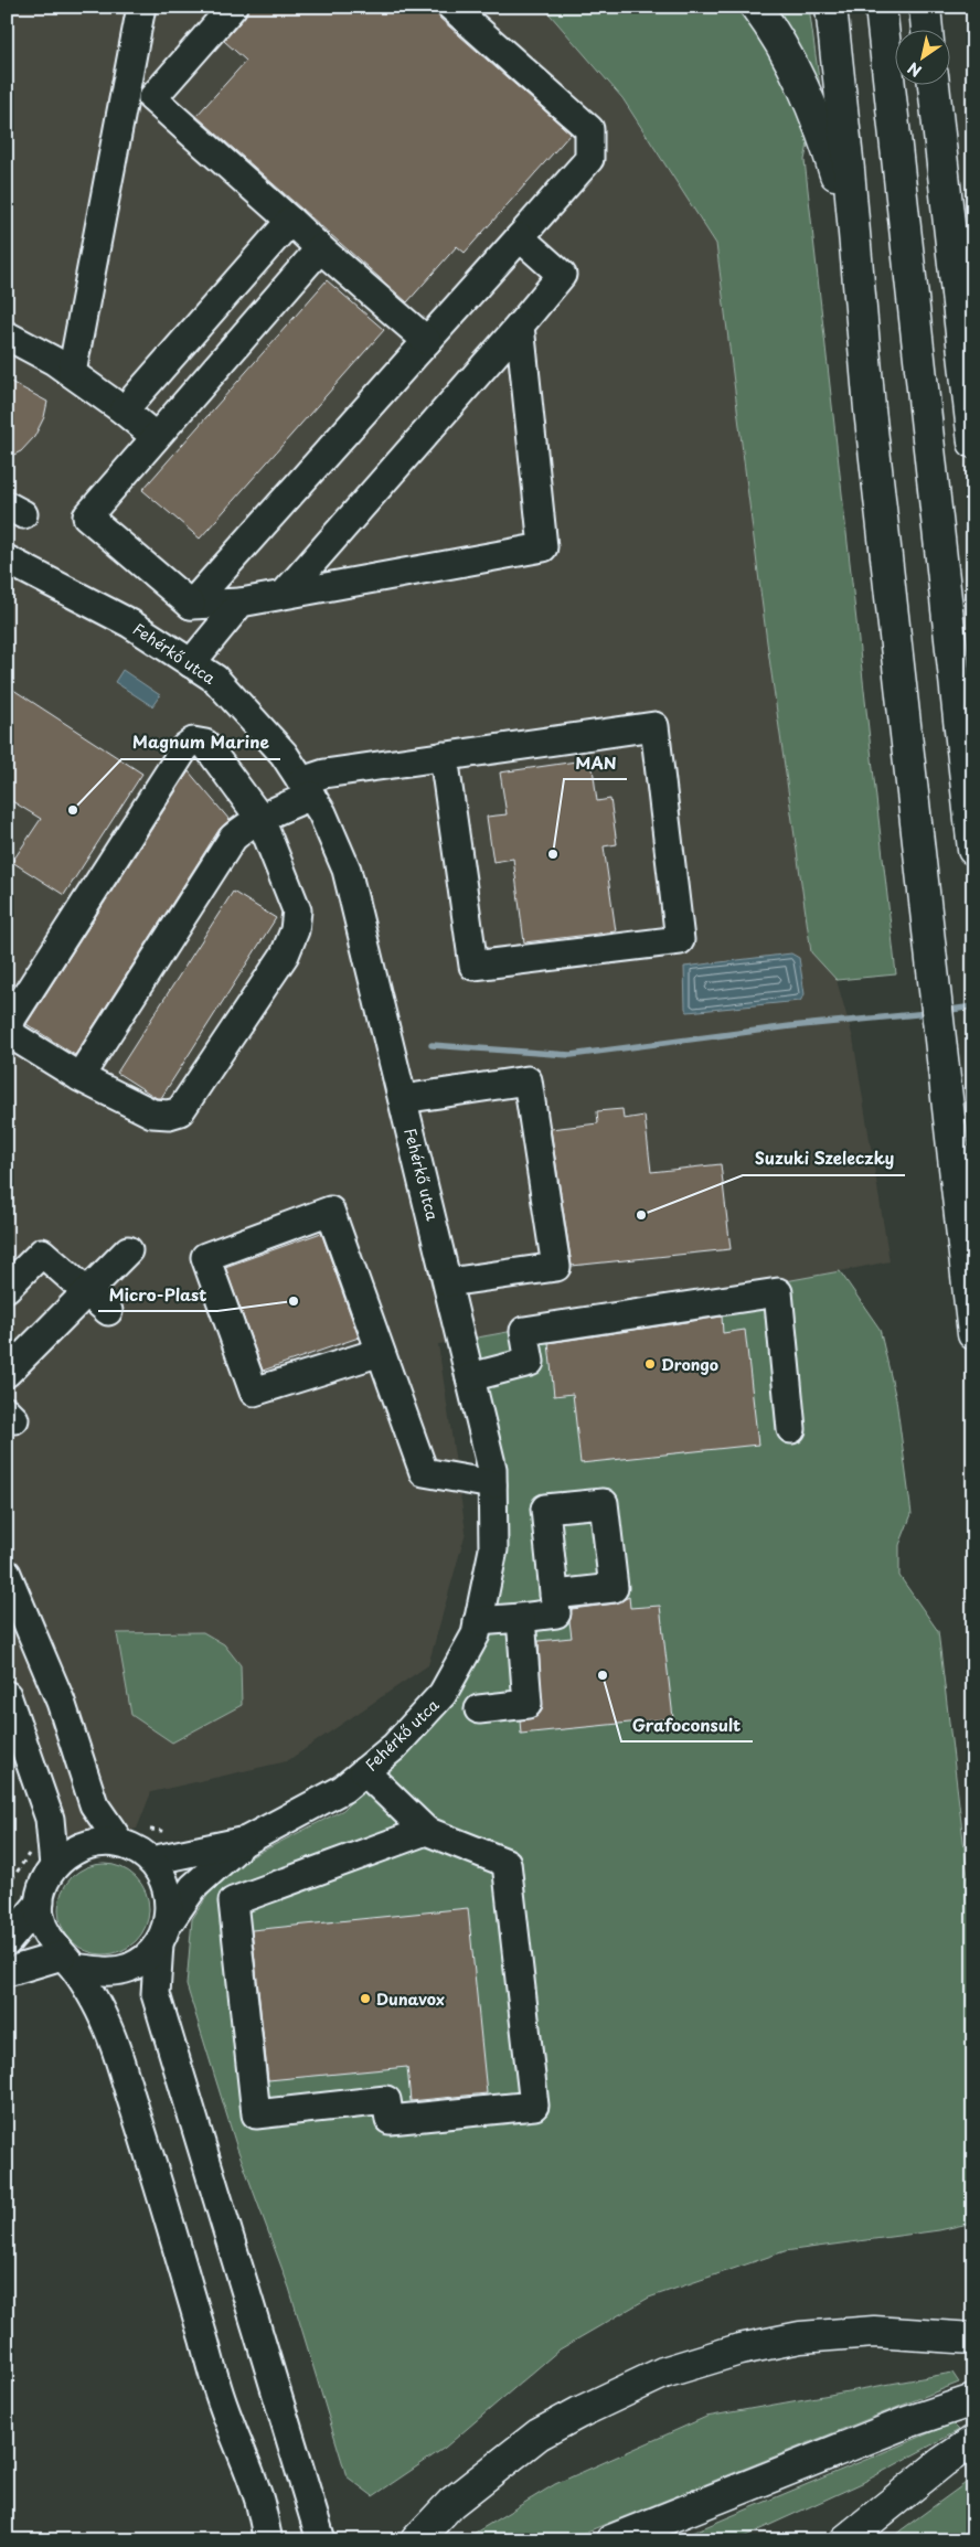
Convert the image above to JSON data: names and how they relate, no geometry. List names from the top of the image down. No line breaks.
{"streets":{"street":["Fehérkő utca"]},"places":["Magnum Marine","MAN","Suzuki Szeleczky","Micro-Plast","Drongo","Grafoconsult","Dunavox"],"north":"bottom left"}
